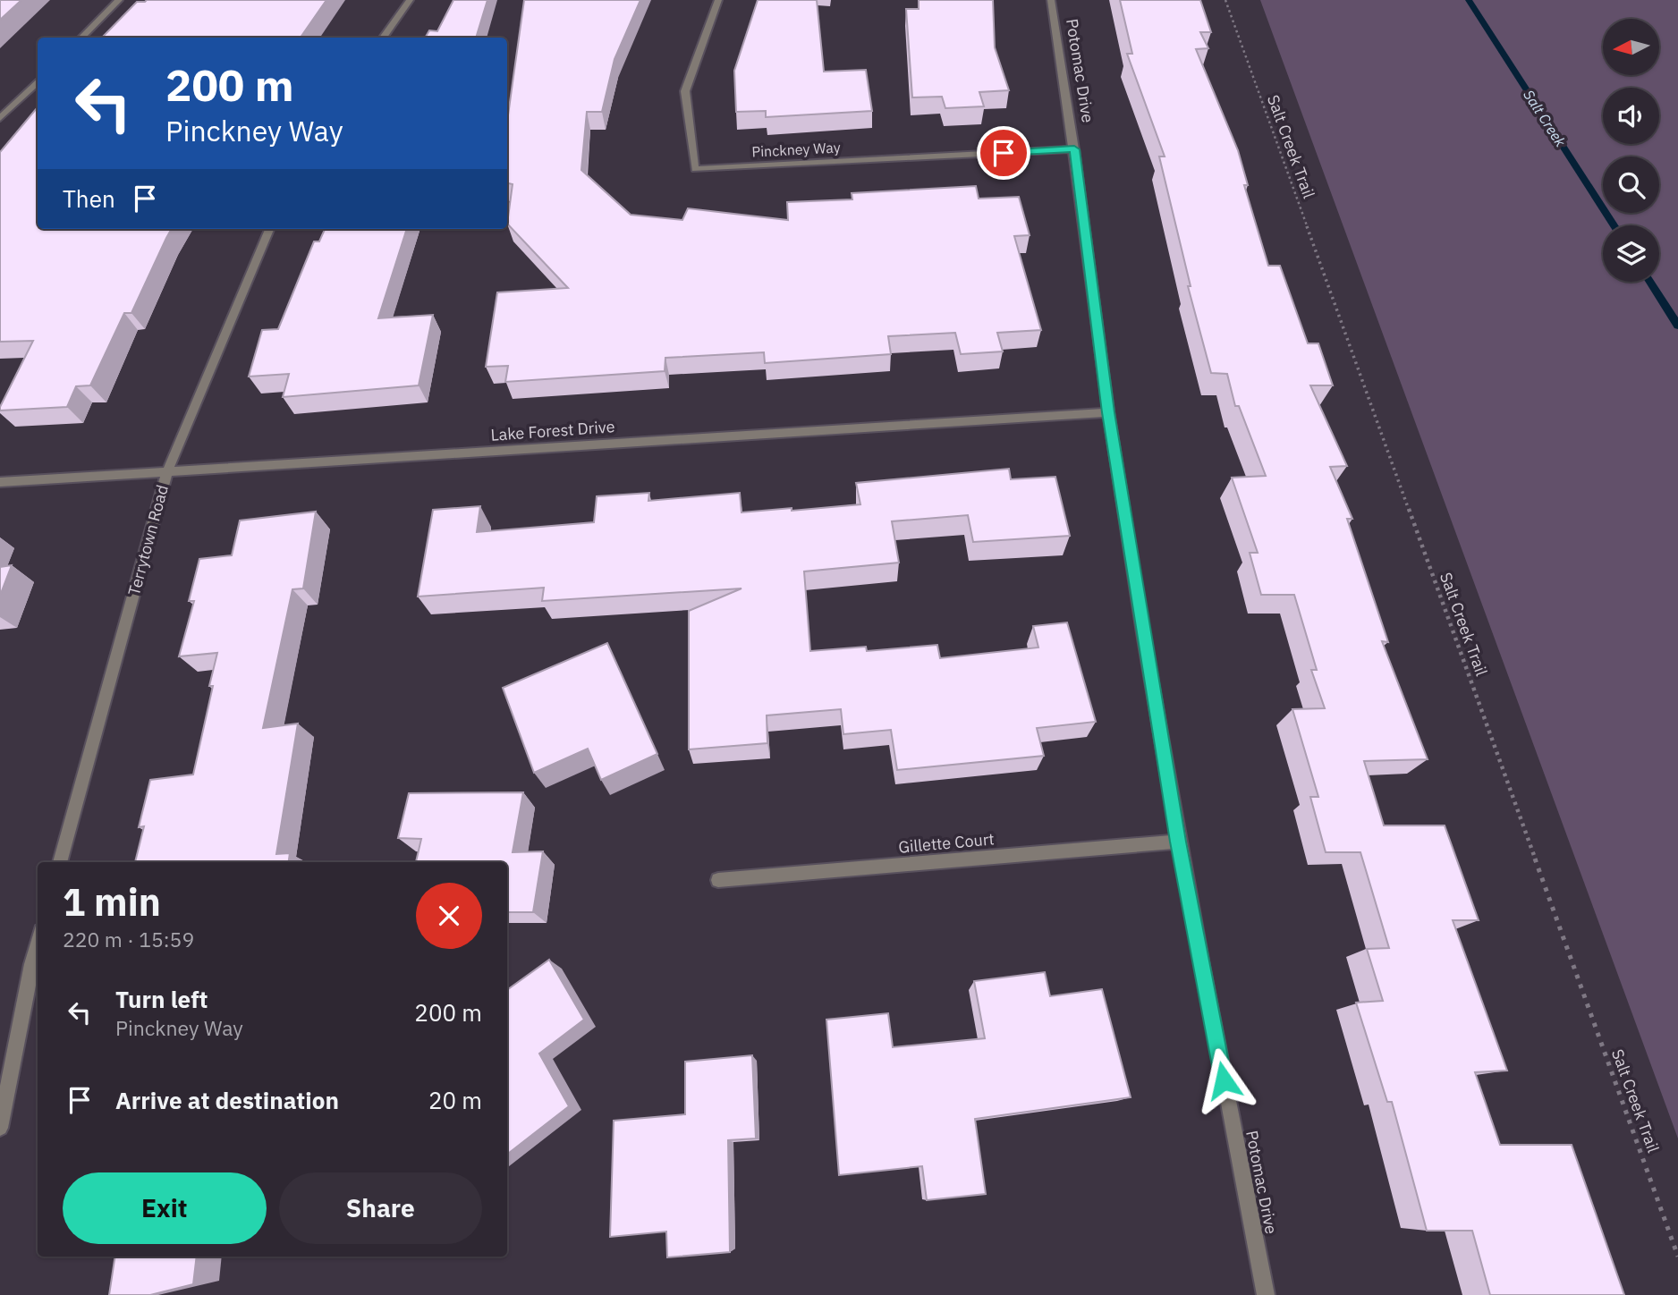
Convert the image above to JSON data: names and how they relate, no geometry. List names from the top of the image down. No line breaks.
{"streets":{"street":["Potomac Drive","Pinckney Way","Lake Forest Drive","Terrytown Road","Gillette Court"],"path":["Salt Creek Trail"]},"crossings":[["Potomac Drive","Pinckney Way"],["Potomac Drive","Lake Forest Drive"],["Potomac Drive","Gillette Court"],["Lake Forest Drive","Terrytown Road"]],"water":["Salt Creek"],"north":"left","page":{"turn":["200 m","Pinckney Way"],"then":"Then","heading":["1 min","220 m · 15:59"],"list":[{"name":"Turn left","note":"Pinckney Way","value":"200 m"},{"name":"Arrive at destination","value":"20 m"}],"buttons":["Exit","Share"]}}
